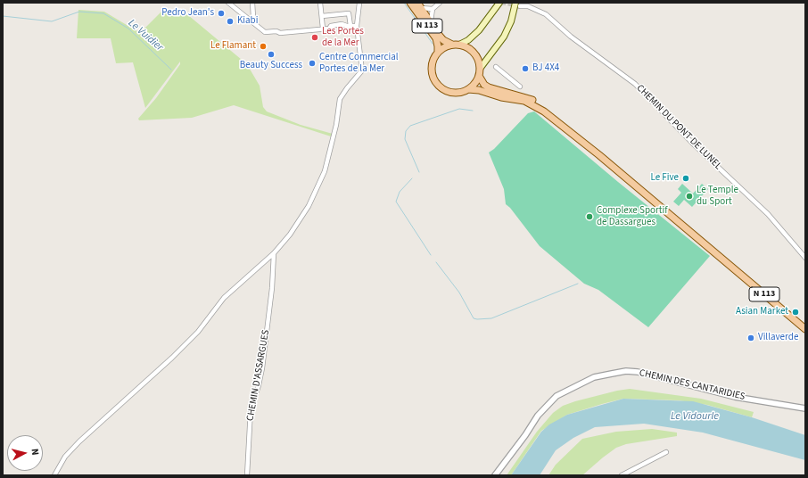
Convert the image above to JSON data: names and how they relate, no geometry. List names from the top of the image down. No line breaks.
{"streets":{"main road":["N 113"],"street":["CHEMIN DU PONT DE LUNEL","CHEMIN D'ASSARGUES","CHEMIN DES CANTARIDIES"]},"water":["Le Vuidier","Le Vidourle"],"places":["Pedro Jean's","Kiabi","Les Portes de la Mer","Le Flamant","Beauty Success","Centre Commercial Portes de la Mer","BJ 4X4","Le Five","Le Temple du Sport","Complexe Sportif de Dassargues","Asian Market","Villaverde"],"north":"right"}
